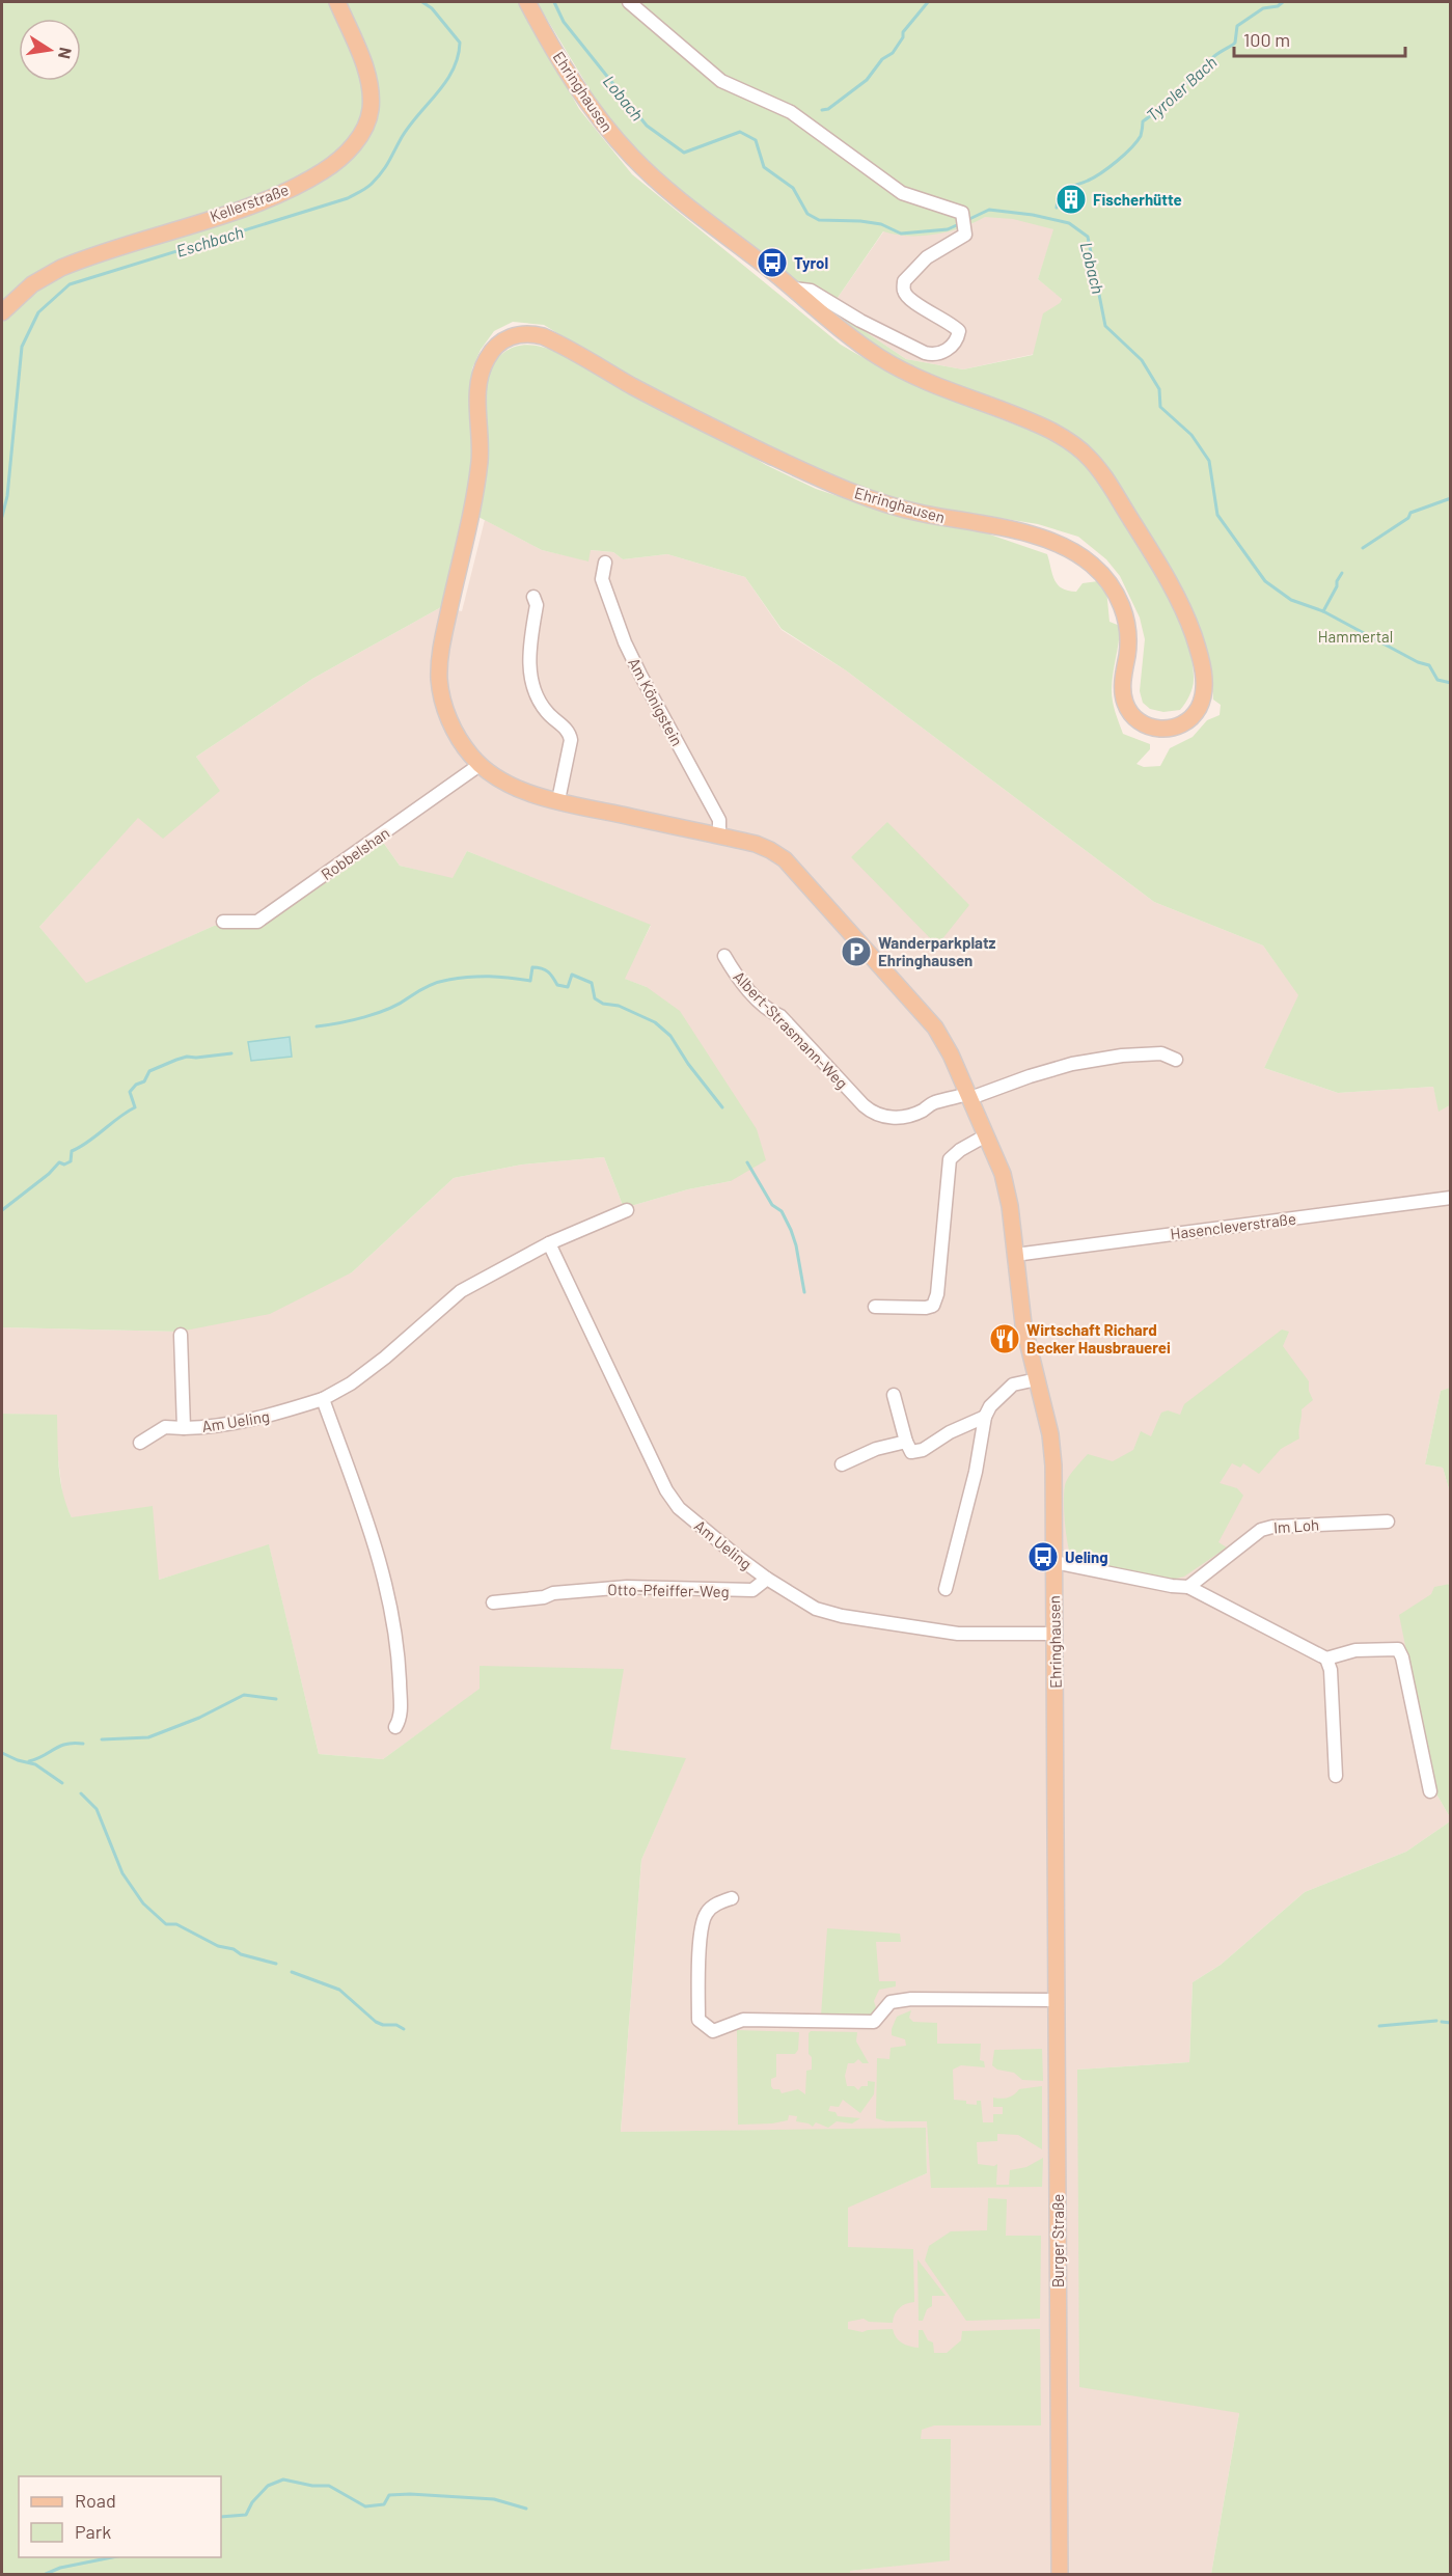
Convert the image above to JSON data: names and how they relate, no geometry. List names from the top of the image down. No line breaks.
{"streets":{"main road":["Ehringhausen","Kellerstraße","Burger Straße"],"street":["Am Königstein","Robbelshan","Albert-Strasmann-Weg","Hasencleverstraße","Am Ueling","Im Loh","Otto-Pfeiffer-Weg"]},"crossings":[["Ehringhausen","Am Königstein"],["Ehringhausen","Robbelshan"],["Ehringhausen","Albert-Strasmann-Weg"],["Ehringhausen","Hasencleverstraße"],["Ehringhausen","Am Ueling"],["Ehringhausen","Burger Straße"],["Am Ueling","Otto-Pfeiffer-Weg"]],"water":["Tyroler Bach","Lobach","Eschbach"],"parks":["Hammertal"],"places":{"building":["Fischerhütte"],"bus stop":["Tyrol","Ueling"],"parking":["Wanderparkplatz Ehringhausen"],"restaurant":["Wirtschaft Richard Becker Hausbrauerei"]},"legend":["Road","Park"],"scale_bar":"100 m","north":"right"}
